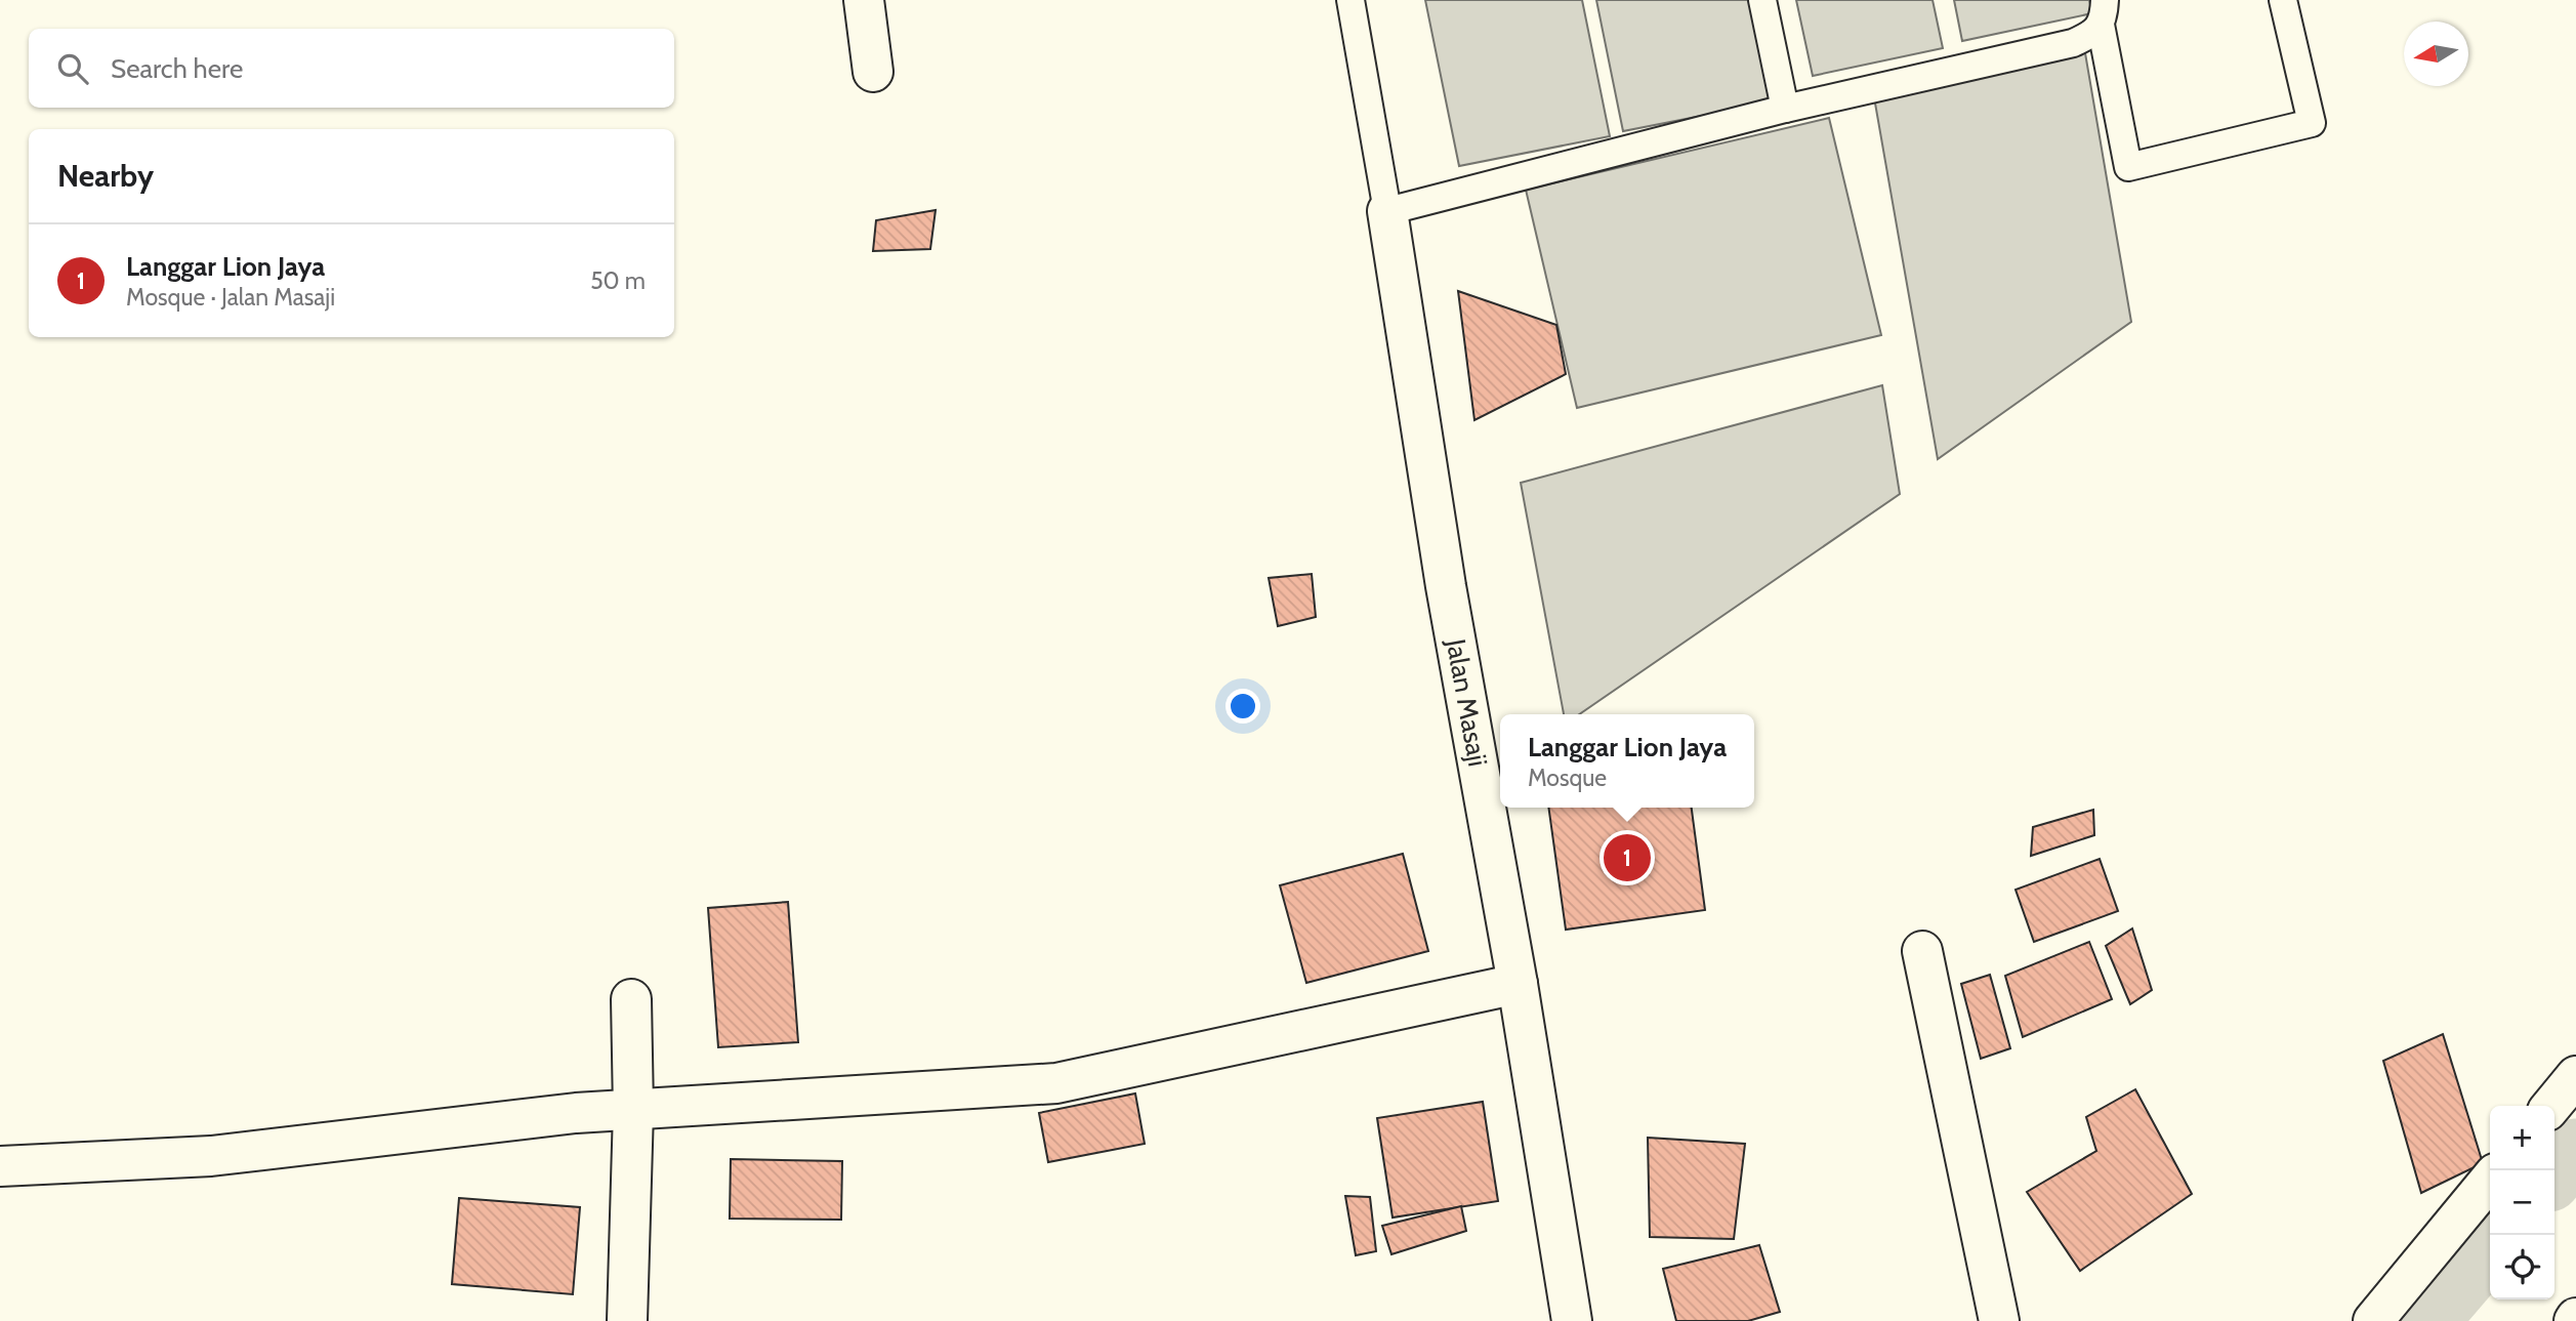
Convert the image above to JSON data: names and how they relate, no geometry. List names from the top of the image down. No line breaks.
{"streets":{"street":["Jalan Masaji"]},"north":"left","page":{"search":"Search here","heading":"Nearby","list":[{"mark":"1","name":"Langgar Lion Jaya","note":"Mosque · Jalan Masaji","value":"50 m"}],"popup":["Langgar Lion Jaya","Mosque"],"pins":"1","map_buttons":["+","−"]}}
